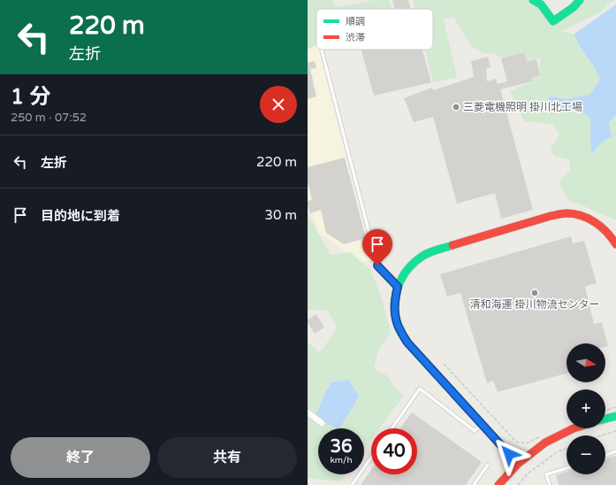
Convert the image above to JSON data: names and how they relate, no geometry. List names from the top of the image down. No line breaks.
{"places":["三菱電機照明 掛川北工場","清和海運 掛川物流センター"],"legend":["順調","渋滞"],"north":"right","page":{"turn":["220 m","左折"],"heading":["1 分","250 m · 07:52"],"list":[{"name":"左折","value":"220 m"},{"name":"目的地に到着","value":"30 m"}],"map_buttons":["+","−"],"speed":"36 km/h","limit":"40","buttons":["終了","共有"]}}
